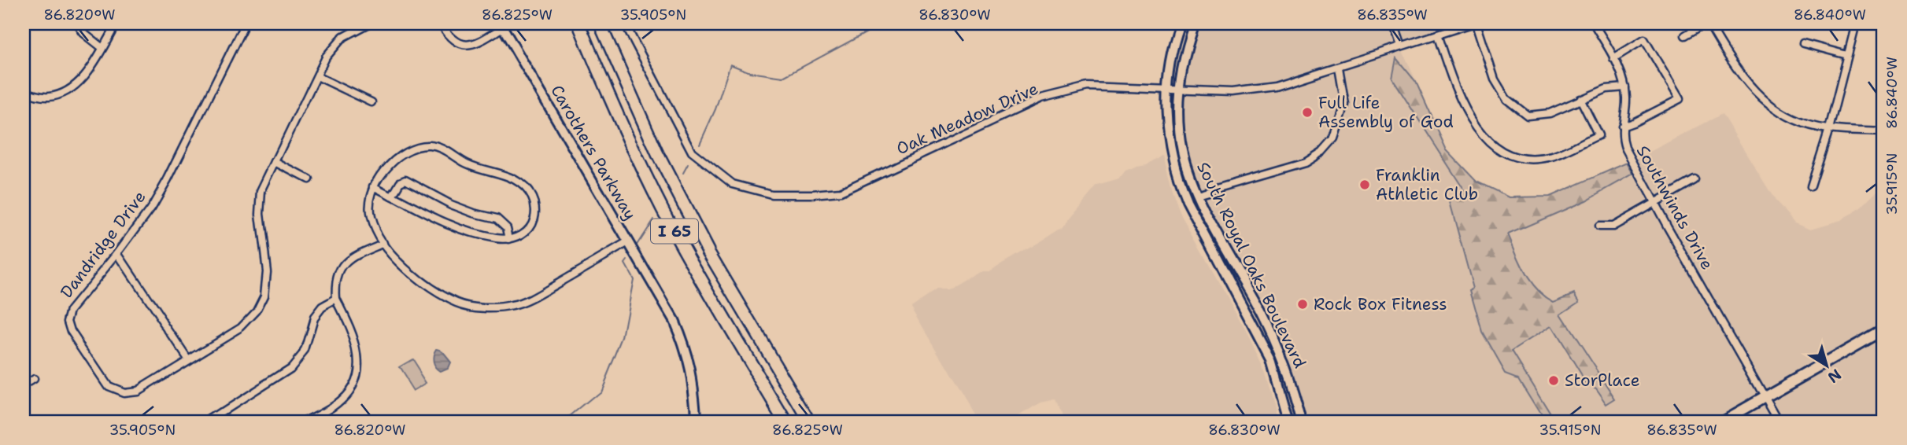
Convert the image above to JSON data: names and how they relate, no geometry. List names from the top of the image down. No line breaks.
{"streets":{"highway":["I 65"],"main road":["Carothers Parkway","South Royal Oaks Boulevard"],"street":["Oak Meadow Drive","Southwinds Drive","Dandridge Drive"]},"crossings":[["Oak Meadow Drive","South Royal Oaks Boulevard"]],"places":["Full Life Assembly of God","Franklin Athletic Club","Rock Box Fitness","StorPlace"],"north":"bottom right","coordinates":["86.820°W","86.825°W","35.905°N","86.830°W","86.835°W","86.840°W","35.915°N"]}
